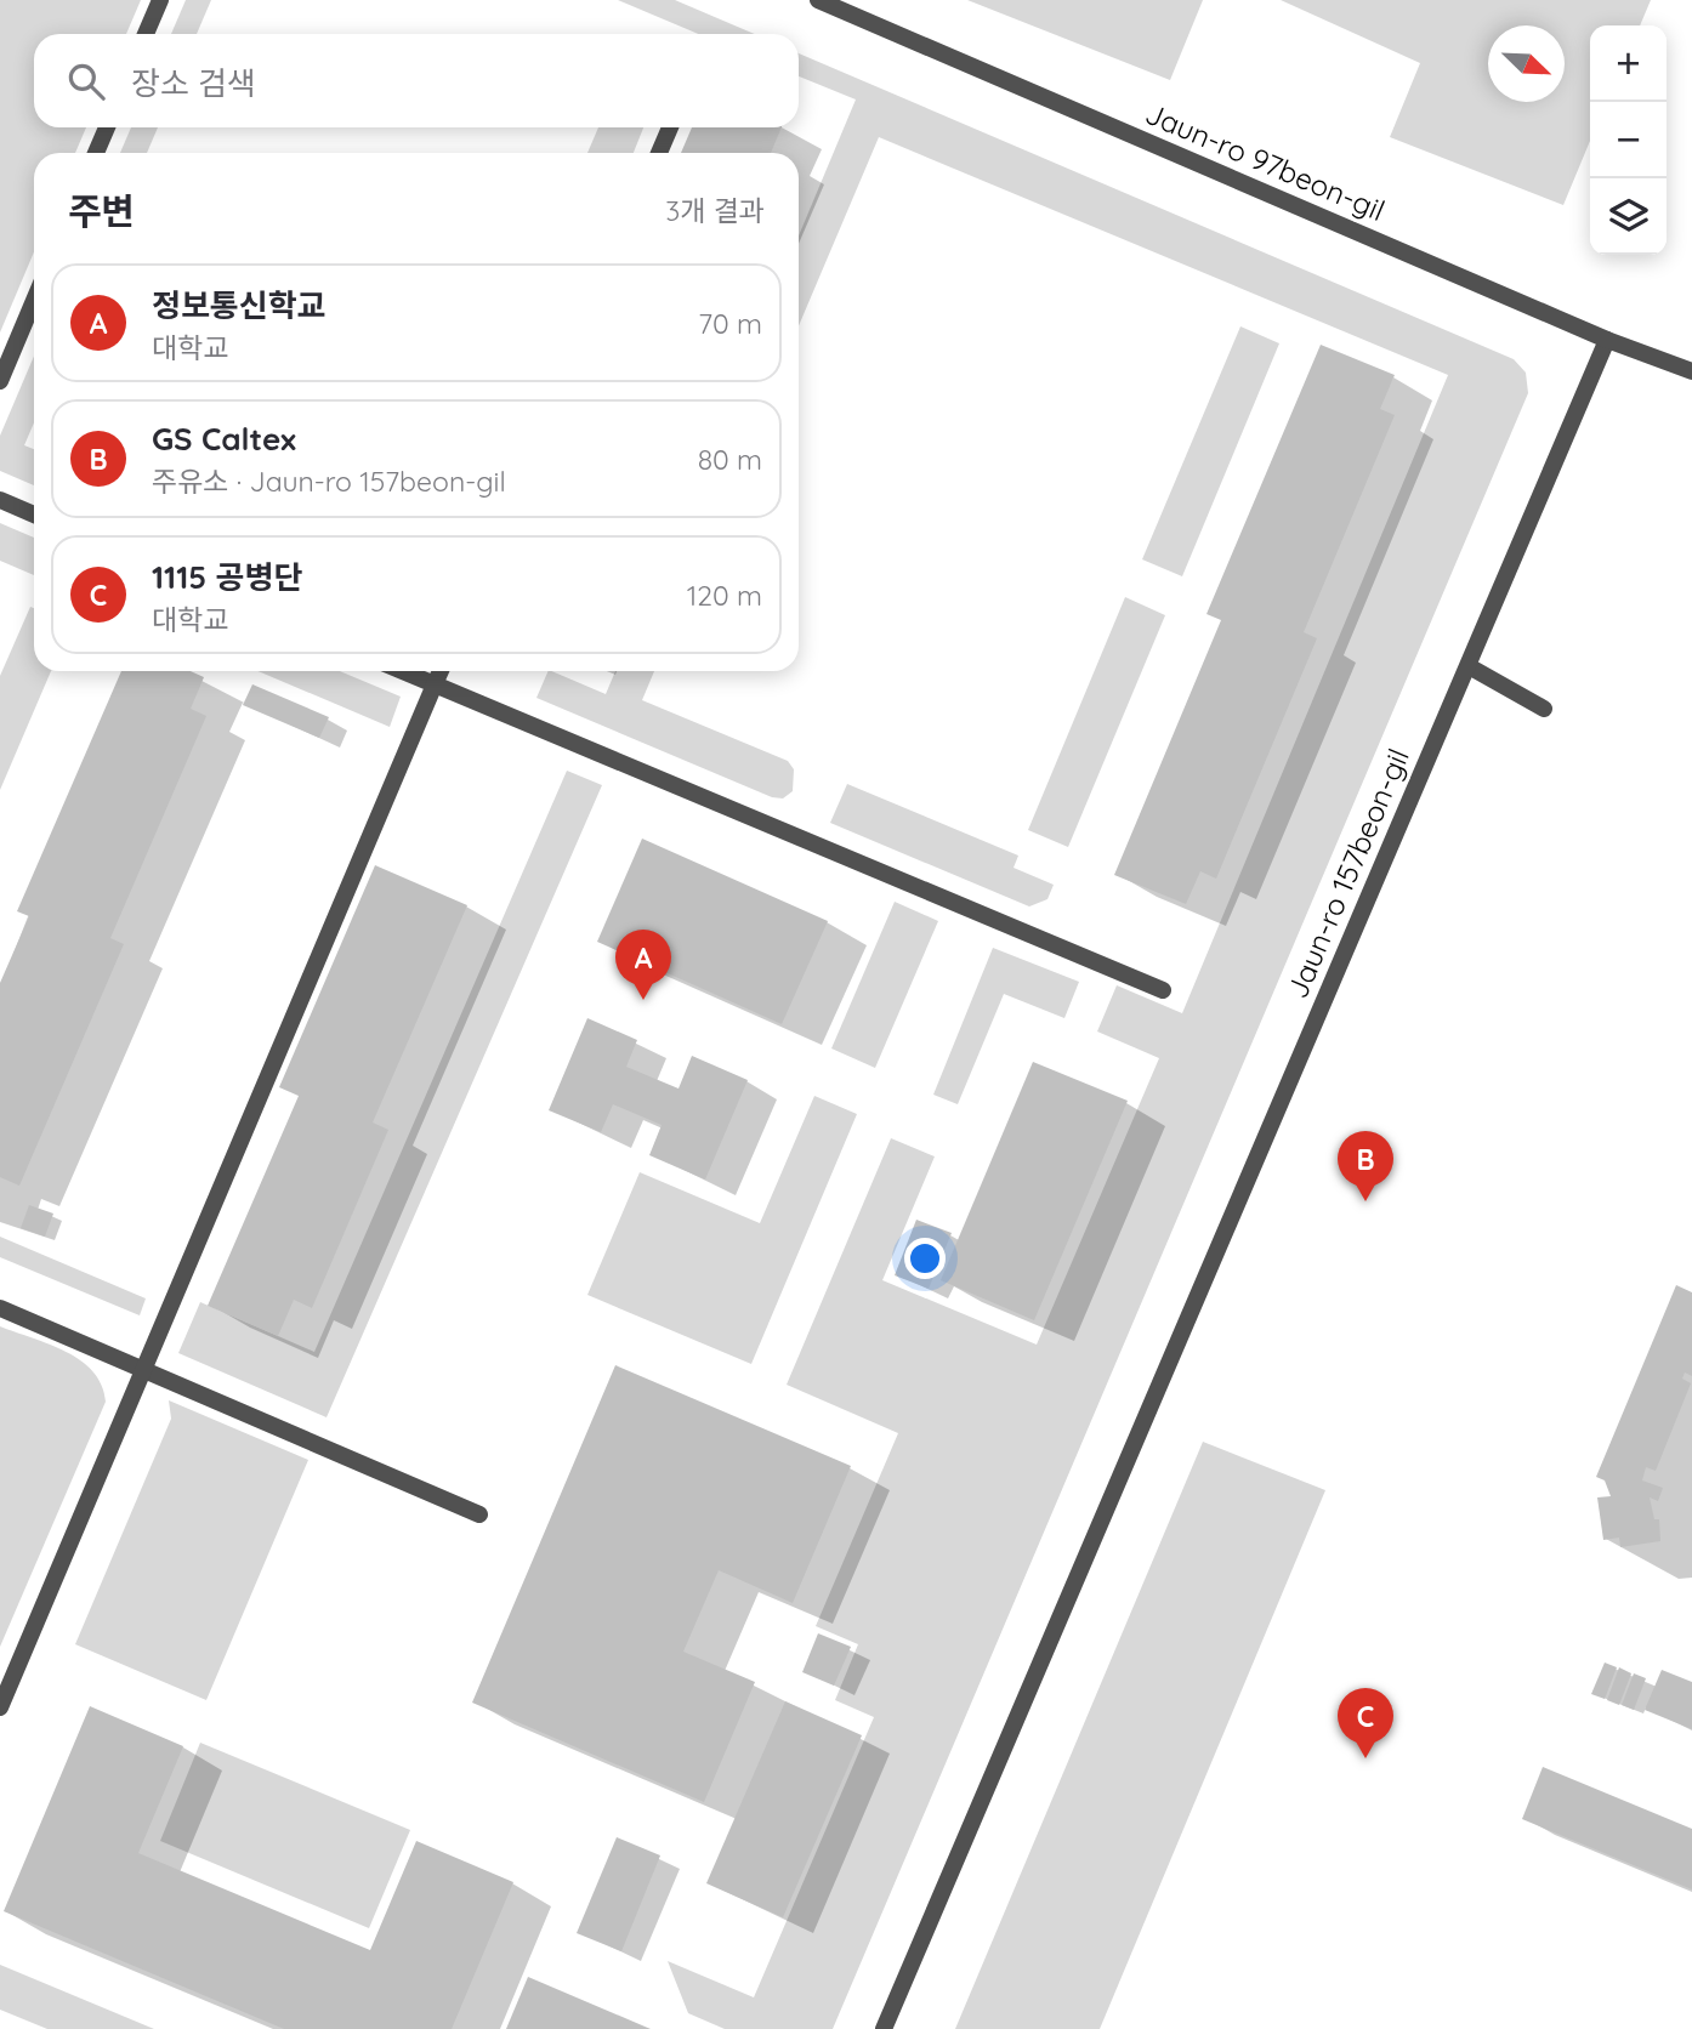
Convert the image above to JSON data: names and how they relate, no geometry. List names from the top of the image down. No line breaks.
{"streets":{"street":["Jaun-ro 97beon-gil","Jaun-ro 157beon-gil"]},"crossings":[["Jaun-ro 97beon-gil","Jaun-ro 157beon-gil"]],"north":"bottom right","page":{"map_buttons":["+","−"],"search":"장소 검색","heading":["주변","3개 결과"],"list":[{"mark":"A","name":"정보통신학교","note":"대학교","value":"70 m"},{"mark":"B","name":"GS Caltex","note":"주유소 · Jaun-ro 157beon-gil","value":"80 m"},{"mark":"C","name":"1115 공병단","note":"대학교","value":"120 m"}],"pins":["A","B","C"]}}
